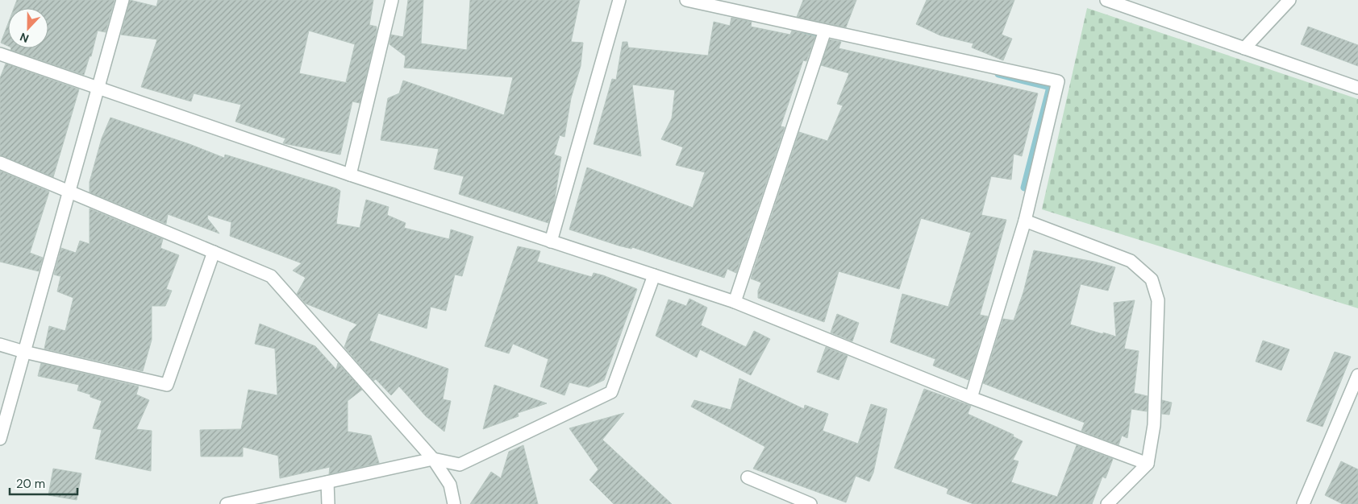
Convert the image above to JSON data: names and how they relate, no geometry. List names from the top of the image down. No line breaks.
{"scale_bar":"20 m","north":"bottom"}
